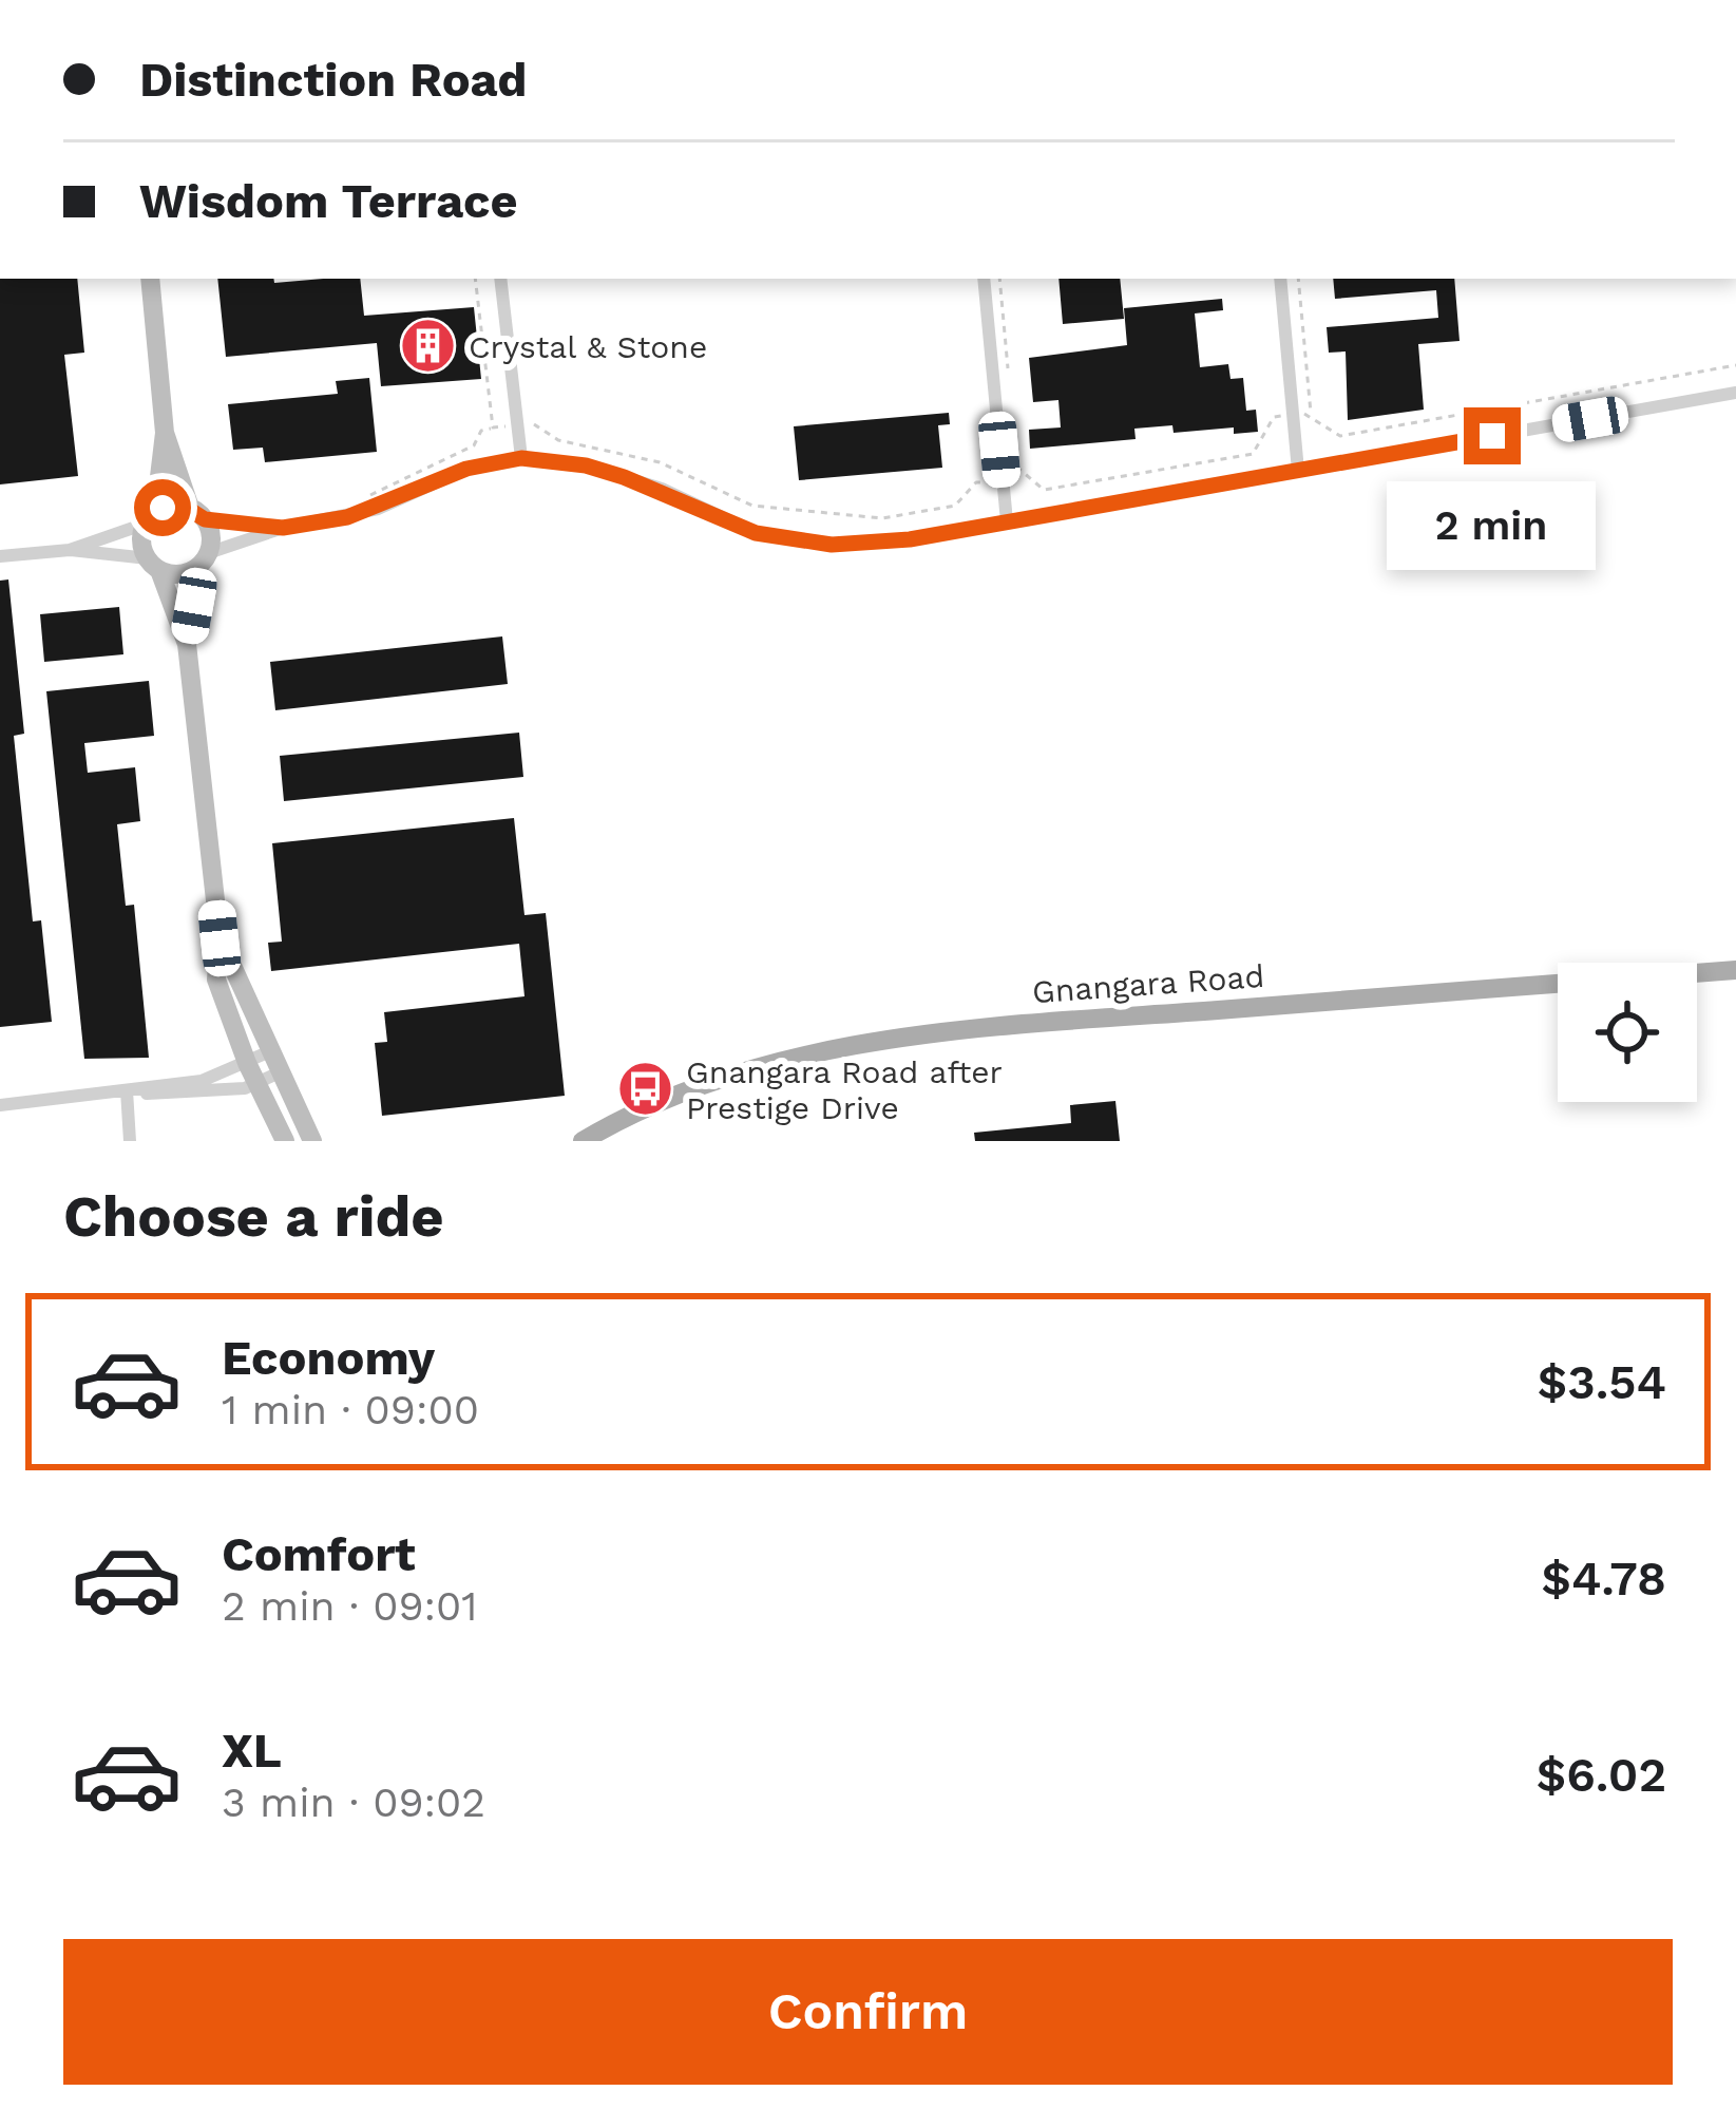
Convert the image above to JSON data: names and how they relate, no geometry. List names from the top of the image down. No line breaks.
{"streets":{"main road":["Gnangara Road"]},"places":{"building":["Crystal & Stone"],"bus stop":["Gnangara Road after Prestige Drive"]},"page":{"banner":["Distinction Road","Wisdom Terrace"],"bubble":"2 min","heading":"Choose a ride","list":[{"name":"Economy","note":"1 min · 09:00","value":"$3.54"},{"name":"Comfort","note":"2 min · 09:01","value":"$4.78"},{"name":"XL","note":"3 min · 09:02","value":"$6.02"}],"buttons":"Confirm"}}
